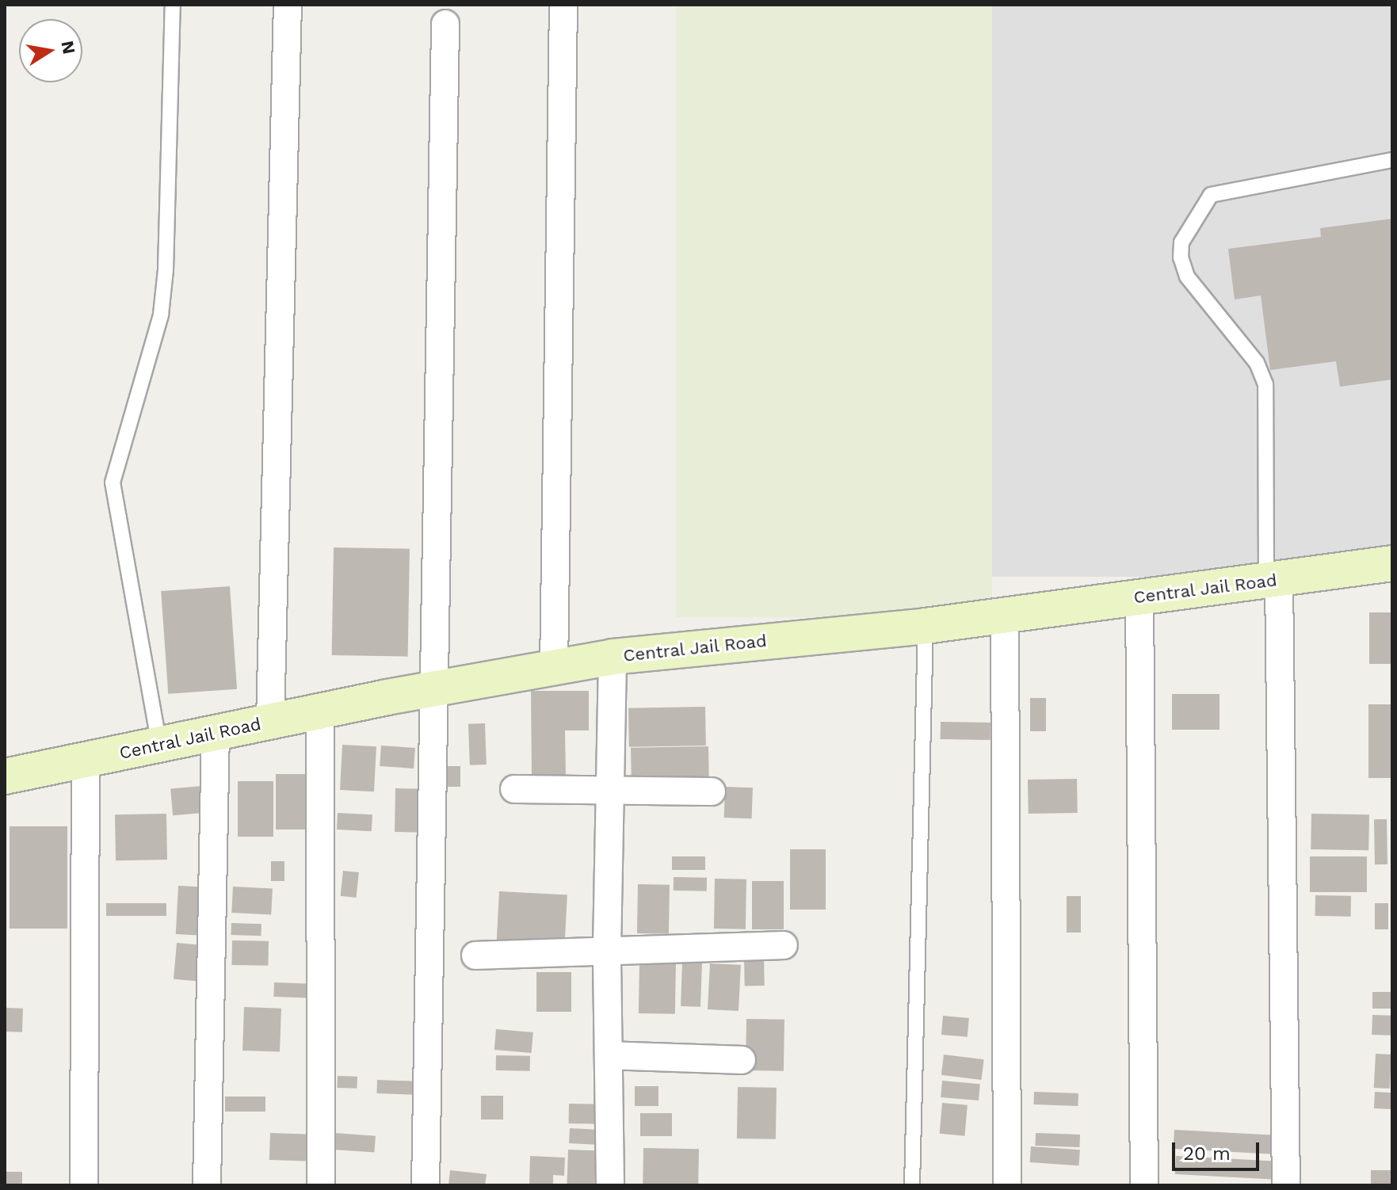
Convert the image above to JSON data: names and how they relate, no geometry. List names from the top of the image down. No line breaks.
{"streets":{"main road":["Central Jail Road"]},"scale_bar":"20 m","north":"right"}
